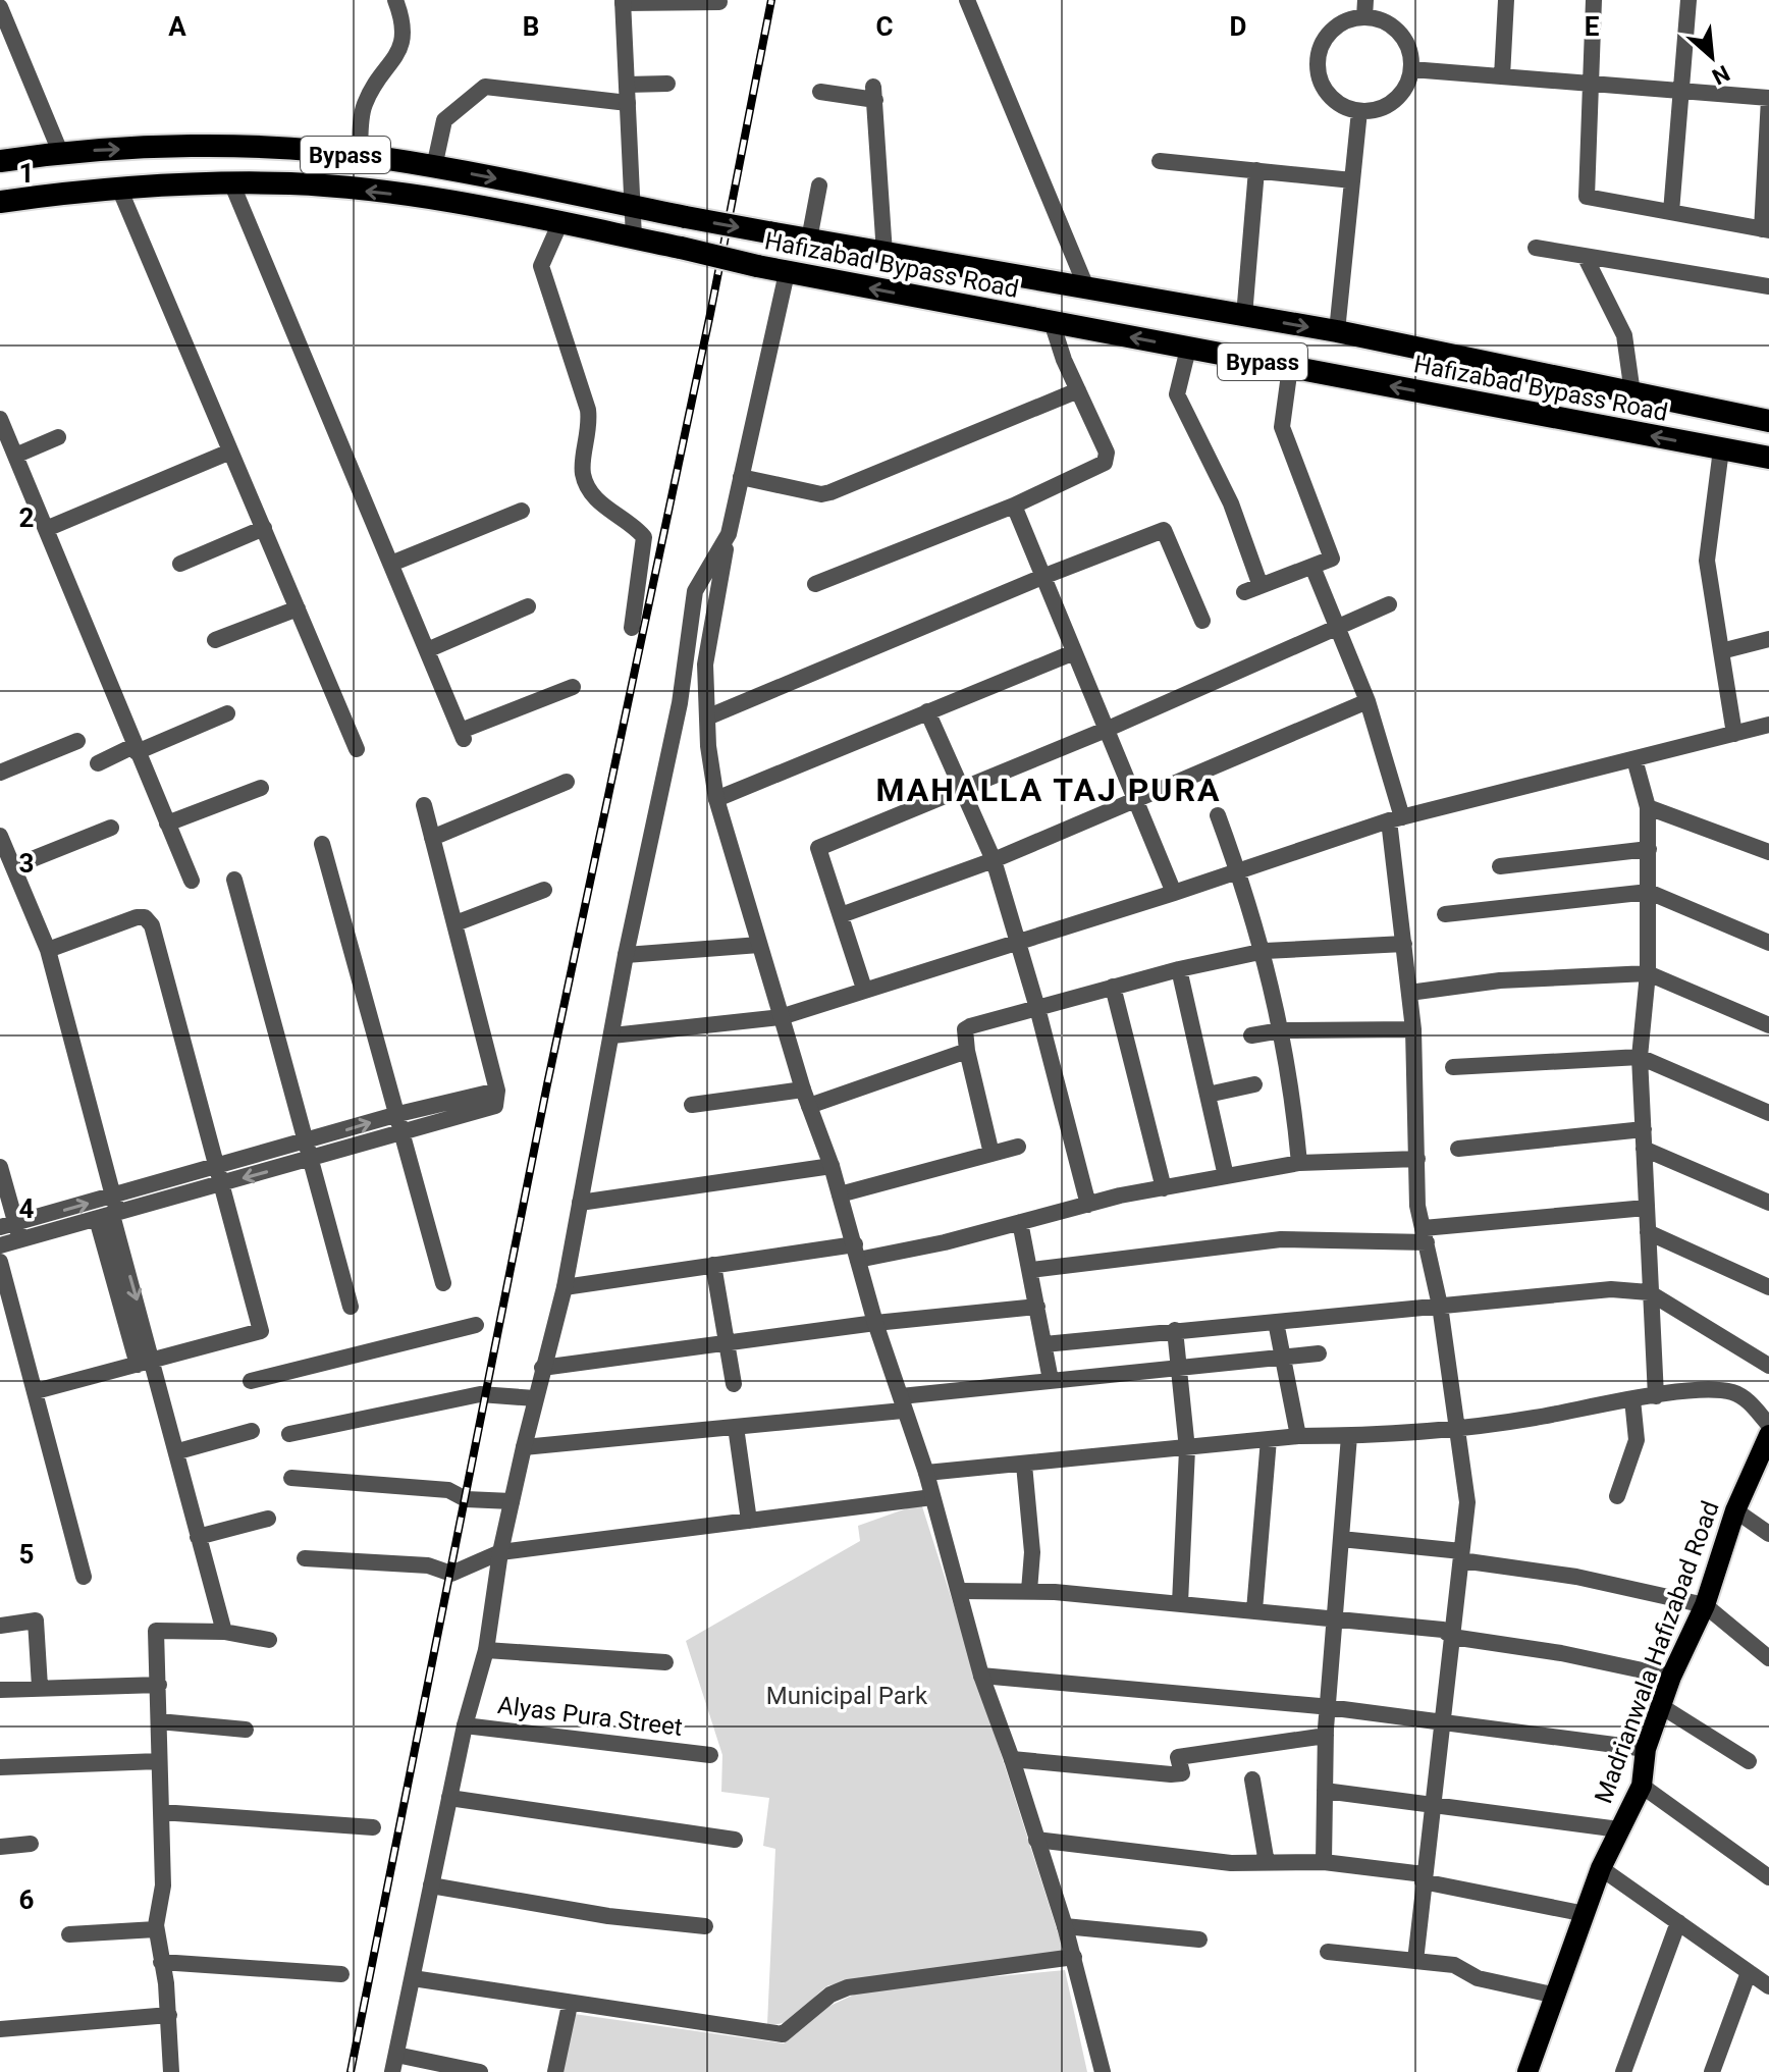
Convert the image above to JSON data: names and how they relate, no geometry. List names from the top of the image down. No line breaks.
{"streets":{"highway":["Bypass","Hafizabad Bypass Road"],"main road":["Madrianwala Hafizabad Road"],"street":["Alyas Pura Street"]},"districts":["MAHALLA TAJ PURA"],"parks":["Municipal Park"],"north":"bottom right","grid":{"columns":["A","B","C","D","E"],"rows":["1","2","3","4","5","6"]}}
